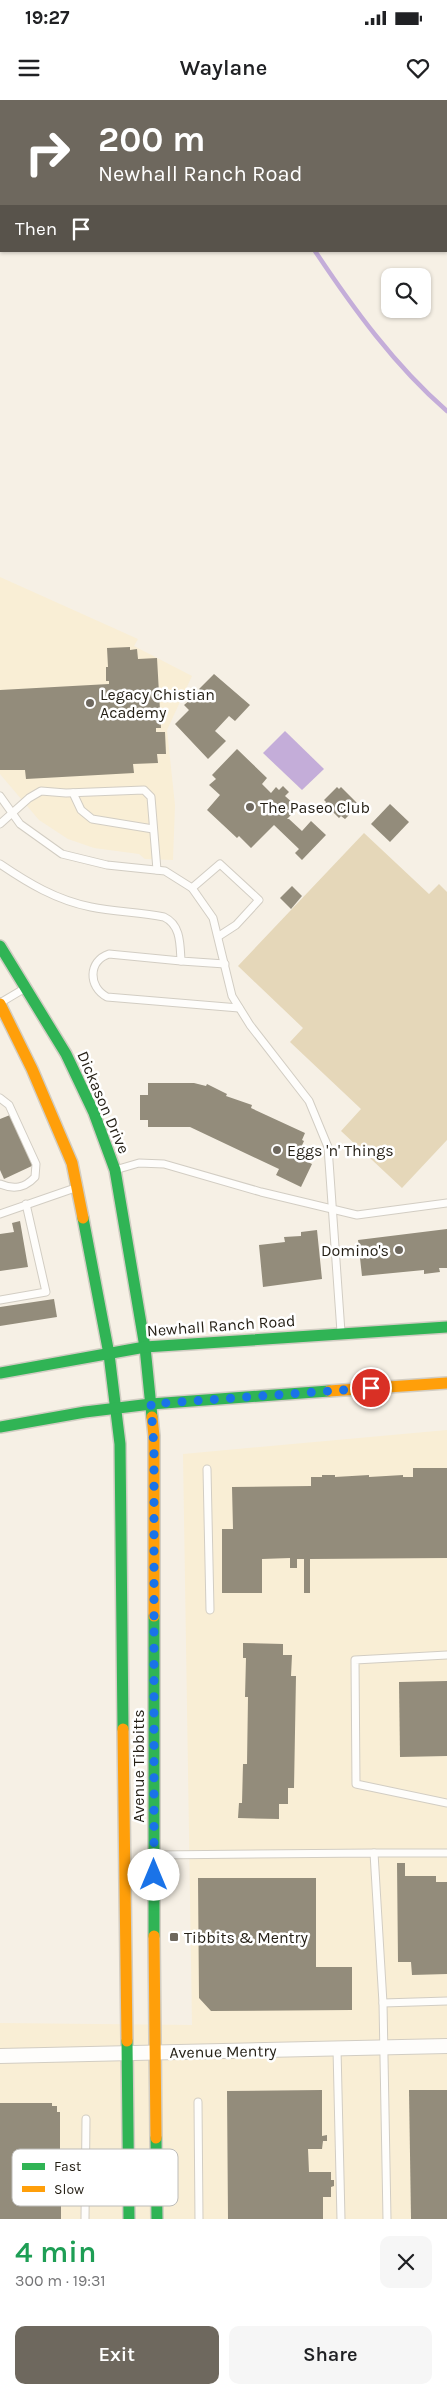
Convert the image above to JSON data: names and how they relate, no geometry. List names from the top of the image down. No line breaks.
{"streets":{"street":["Dickason Drive","Newhall Ranch Road","Avenue Tibbitts","Avenue Mentry"]},"crossings":[["Dickason Drive","Newhall Ranch Road"],["Dickason Drive","Avenue Tibbitts"],["Newhall Ranch Road","Avenue Tibbitts"],["Avenue Tibbitts","Avenue Mentry"]],"places":{"other":["Legacy Chistian Academy","The Paseo Club","Eggs 'n' Things","Domino's"],"transit":["Tibbits & Mentry"]},"legend":["Fast","Slow"],"page":{"status":"19:27","header":"Waylane","turn":["200 m","Newhall Ranch Road"],"then":"Then","heading":["4 min","300 m · 19:31"],"buttons":["Exit","Share"]}}
